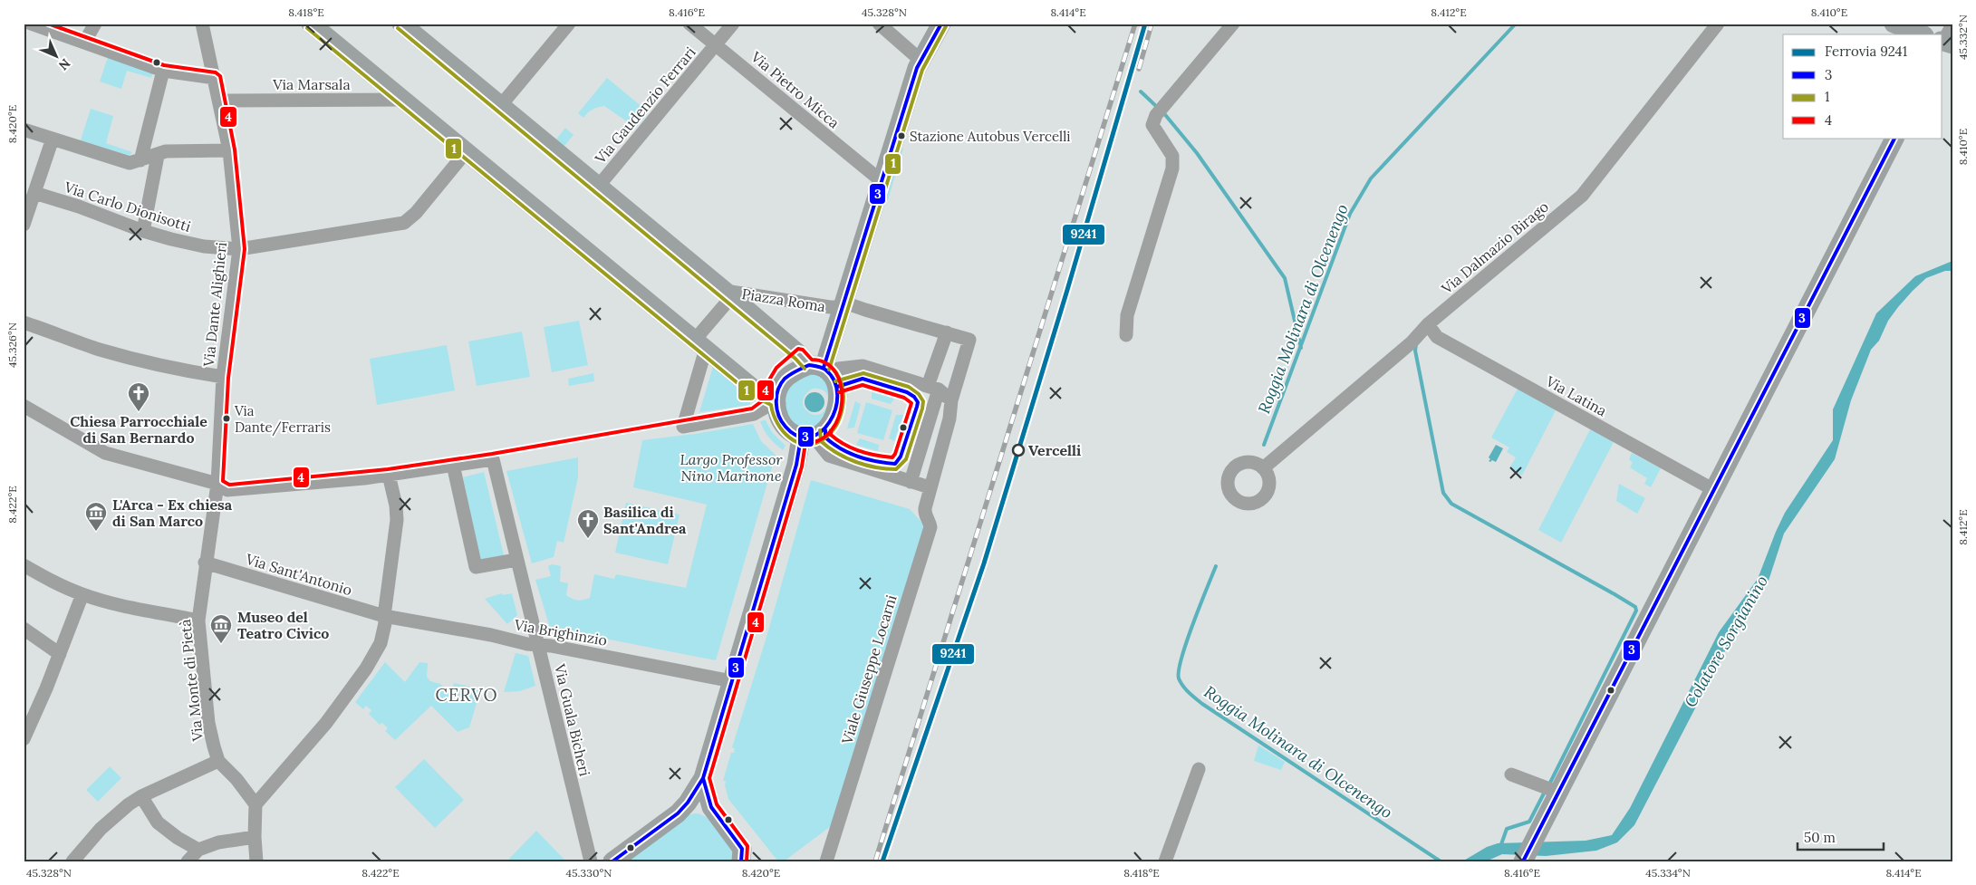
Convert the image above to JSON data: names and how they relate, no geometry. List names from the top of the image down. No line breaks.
{"streets":{"main road":["Piazza Roma"],"street":["Via Marsala","Via Pietro Micca","Via Gaudenzio Ferrari","Via Carlo Dionisotti","Via Dalmazio Birago","Via Dante Alighieri","Via Latina","Via Sant'Antonio","Via Brighinzio","Viale Giuseppe Locarni","Via Monte di Pietà","Via Guala Bicheri"]},"crossings":[["Via Marsala","Via Dante Alighieri"],["Via Pietro Micca","Via Gaudenzio Ferrari"],["Via Carlo Dionisotti","Via Dante Alighieri"],["Via Dalmazio Birago","Via Latina"],["Piazza Roma","Viale Giuseppe Locarni"],["Via Dante Alighieri","Via Monte di Pietà"],["Via Sant'Antonio","Via Brighinzio"],["Via Sant'Antonio","Via Monte di Pietà"],["Via Brighinzio","Via Guala Bicheri"]],"districts":["CERVO"],"water":["Roggia Molinara di Olcenengo","Colatore Sorgianino"],"parks":["Largo Professor Nino Marinone"],"places":{"other":["Stazione Autobus Vercelli","Via Dante/Ferraris","Vercelli"],"church":["Chiesa Parrocchiale di San Bernardo","Basilica di Sant'Andrea"],"museum":["L'Arca - Ex chiesa di San Marco","Museo del Teatro Civico"]},"lines":["rail line 9241","transit line 3","transit line 4","transit line 1"],"legend":["Ferrovia 9241","3","1","4"],"scale_bar":"50 m","north":"bottom right","coordinates":["8.418°E","8.416°E","45.328°N","8.414°E","8.412°E","8.410°E","45.332°N","8.420°E","45.326°N","8.422°E","45.330°N","45.334°N"]}
